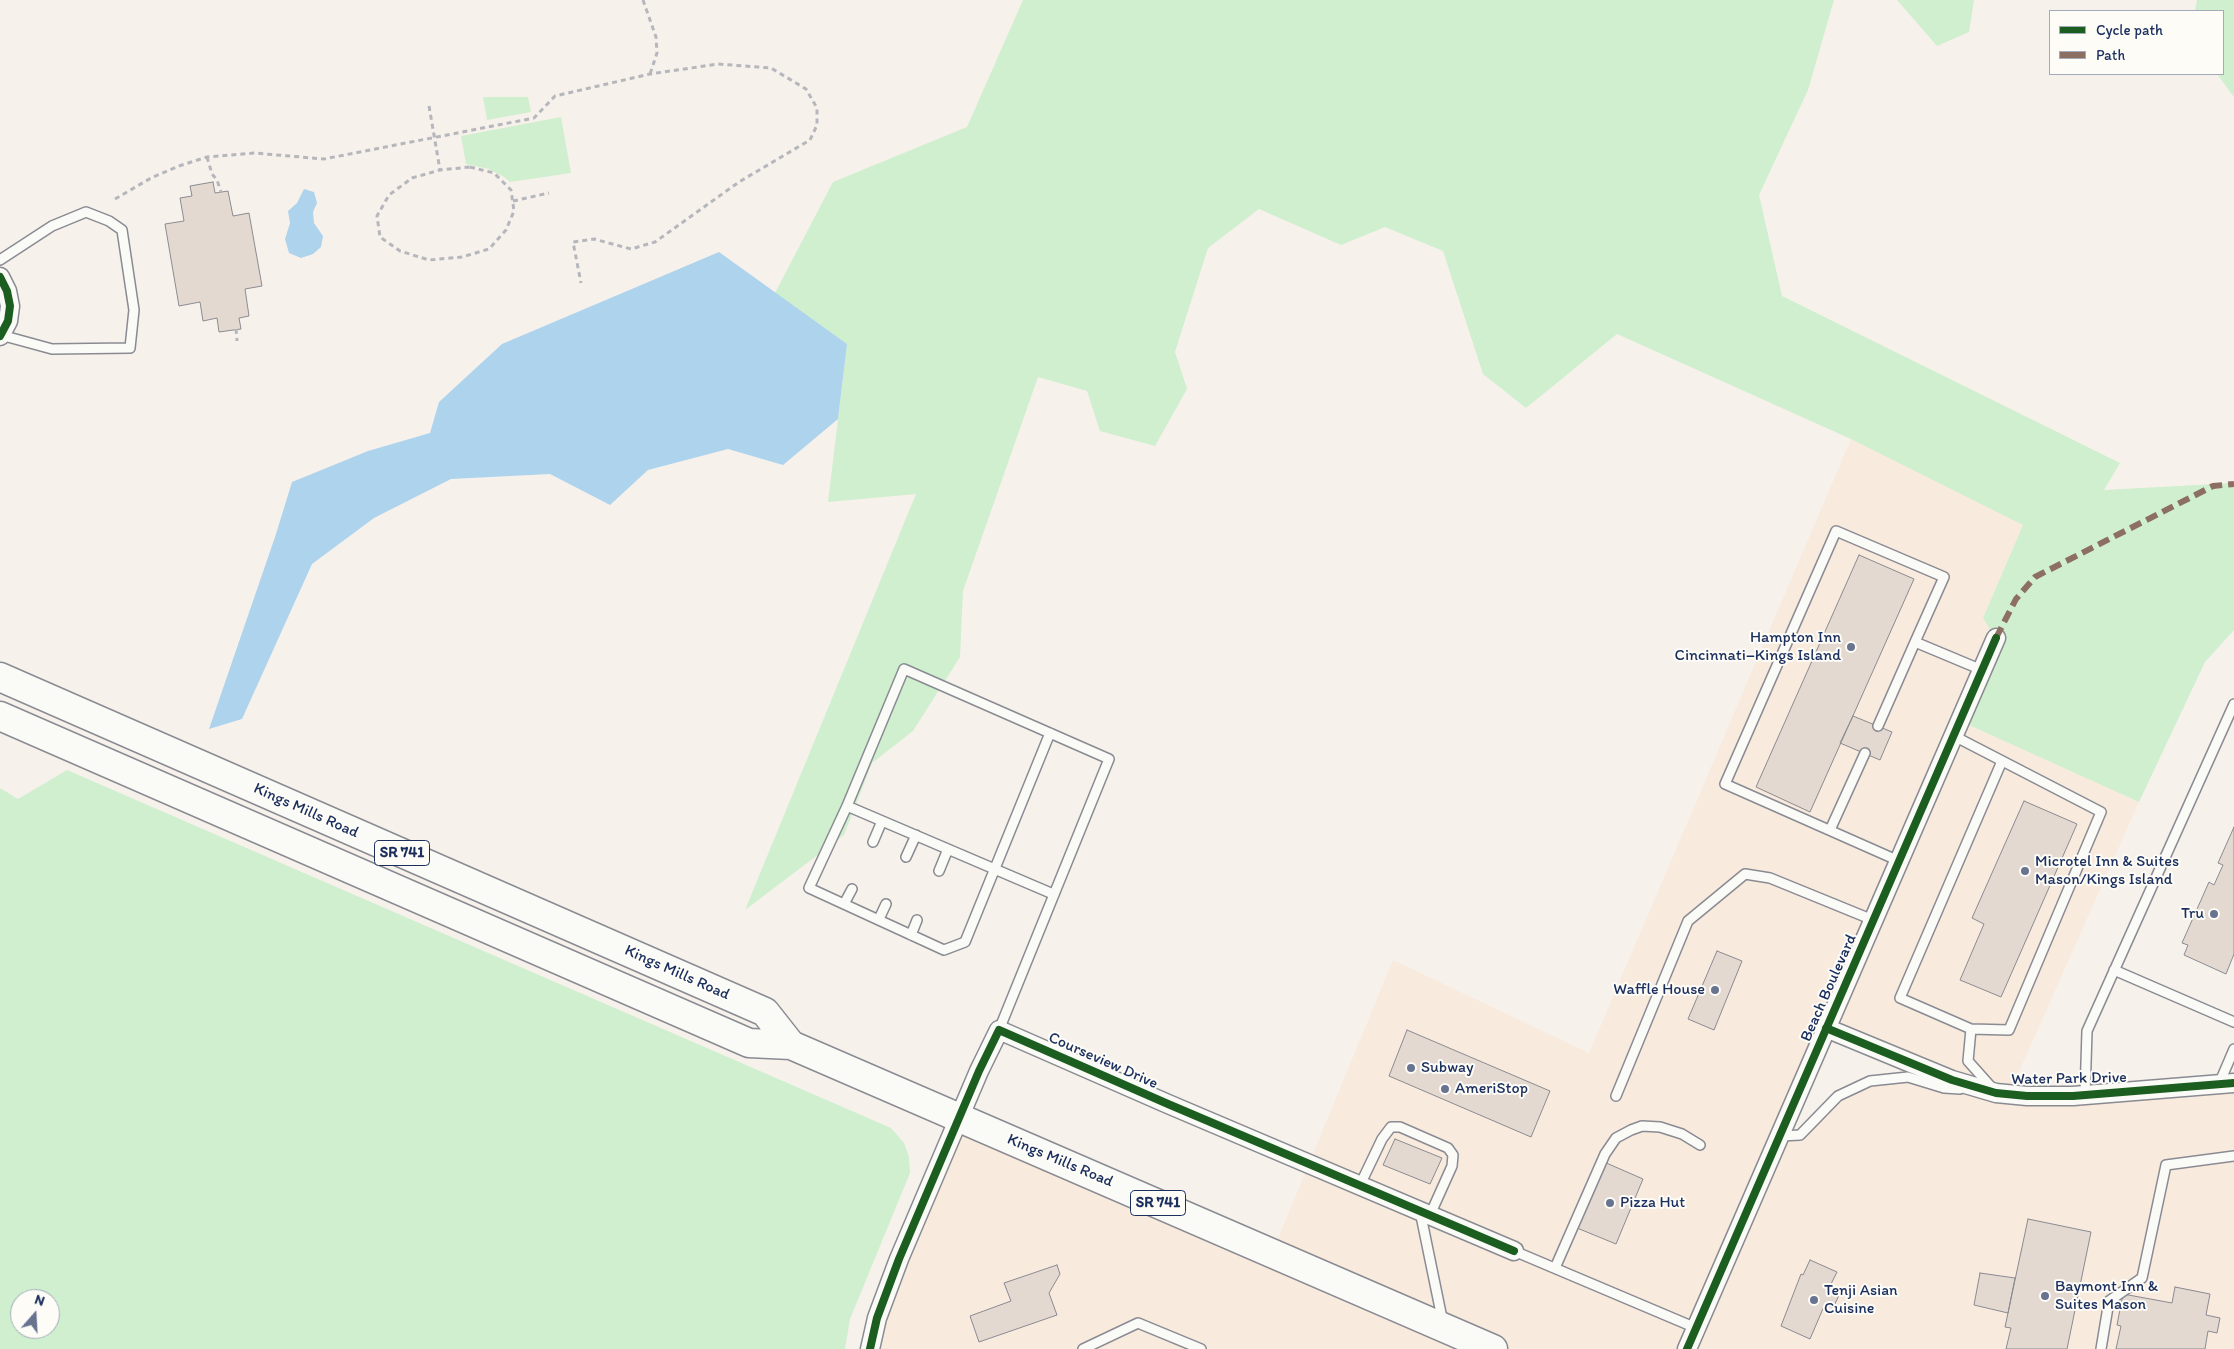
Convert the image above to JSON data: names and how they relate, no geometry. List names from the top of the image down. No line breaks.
{"streets":{"main road":["Kings Mills Road","SR 741"],"street":["Beach Boulevard","Courseview Drive","Water Park Drive"]},"crossings":[["Beach Boulevard","Water Park Drive"]],"places":["Hampton Inn Cincinnati–Kings Island","Microtel Inn & Suites Mason/Kings Island","Tru","Waffle House","Subway","AmeriStop","Pizza Hut","Baymont Inn & Suites Mason","Tenji Asian Cuisine"],"legend":["Cycle path","Path"],"north":"top"}
